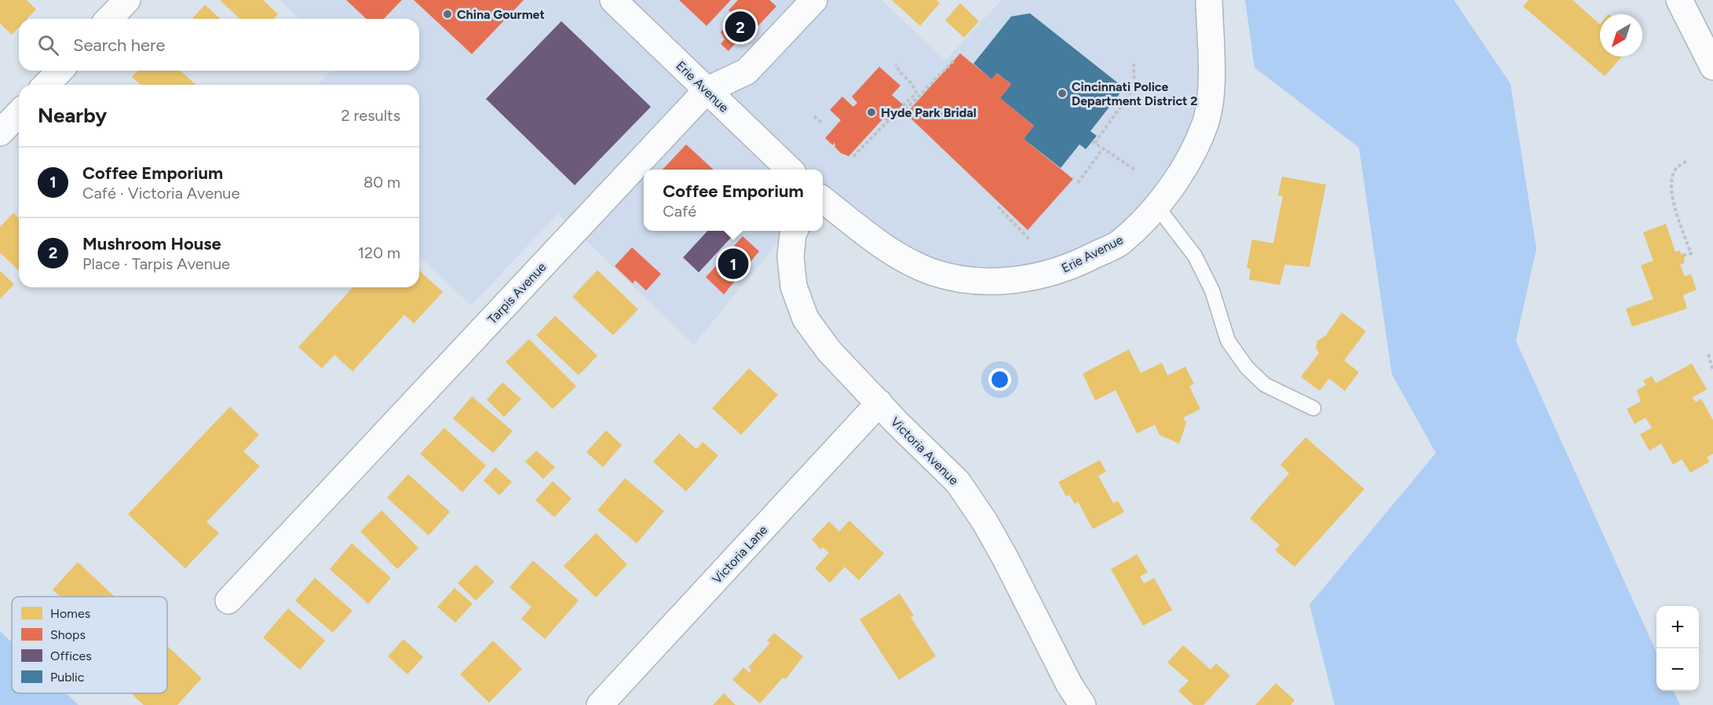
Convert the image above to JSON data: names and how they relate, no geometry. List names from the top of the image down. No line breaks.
{"streets":{"street":["Erie Avenue","Tarpis Avenue","Victoria Avenue","Victoria Lane"]},"crossings":[["Erie Avenue","Tarpis Avenue"],["Victoria Avenue","Victoria Lane"]],"places":["China Gourmet","Cincinnati Police Department District 2","Hyde Park Bridal"],"legend":["Homes","Shops","Offices","Public"],"north":"bottom left","page":{"pins":["2","1"],"search":"Search here","heading":["Nearby","2 results"],"list":[{"mark":"1","name":"Coffee Emporium","note":"Café · Victoria Avenue","value":"80 m"},{"mark":"2","name":"Mushroom House","note":"Place · Tarpis Avenue","value":"120 m"}],"popup":["Coffee Emporium","Café"],"map_buttons":["+","−"]}}
